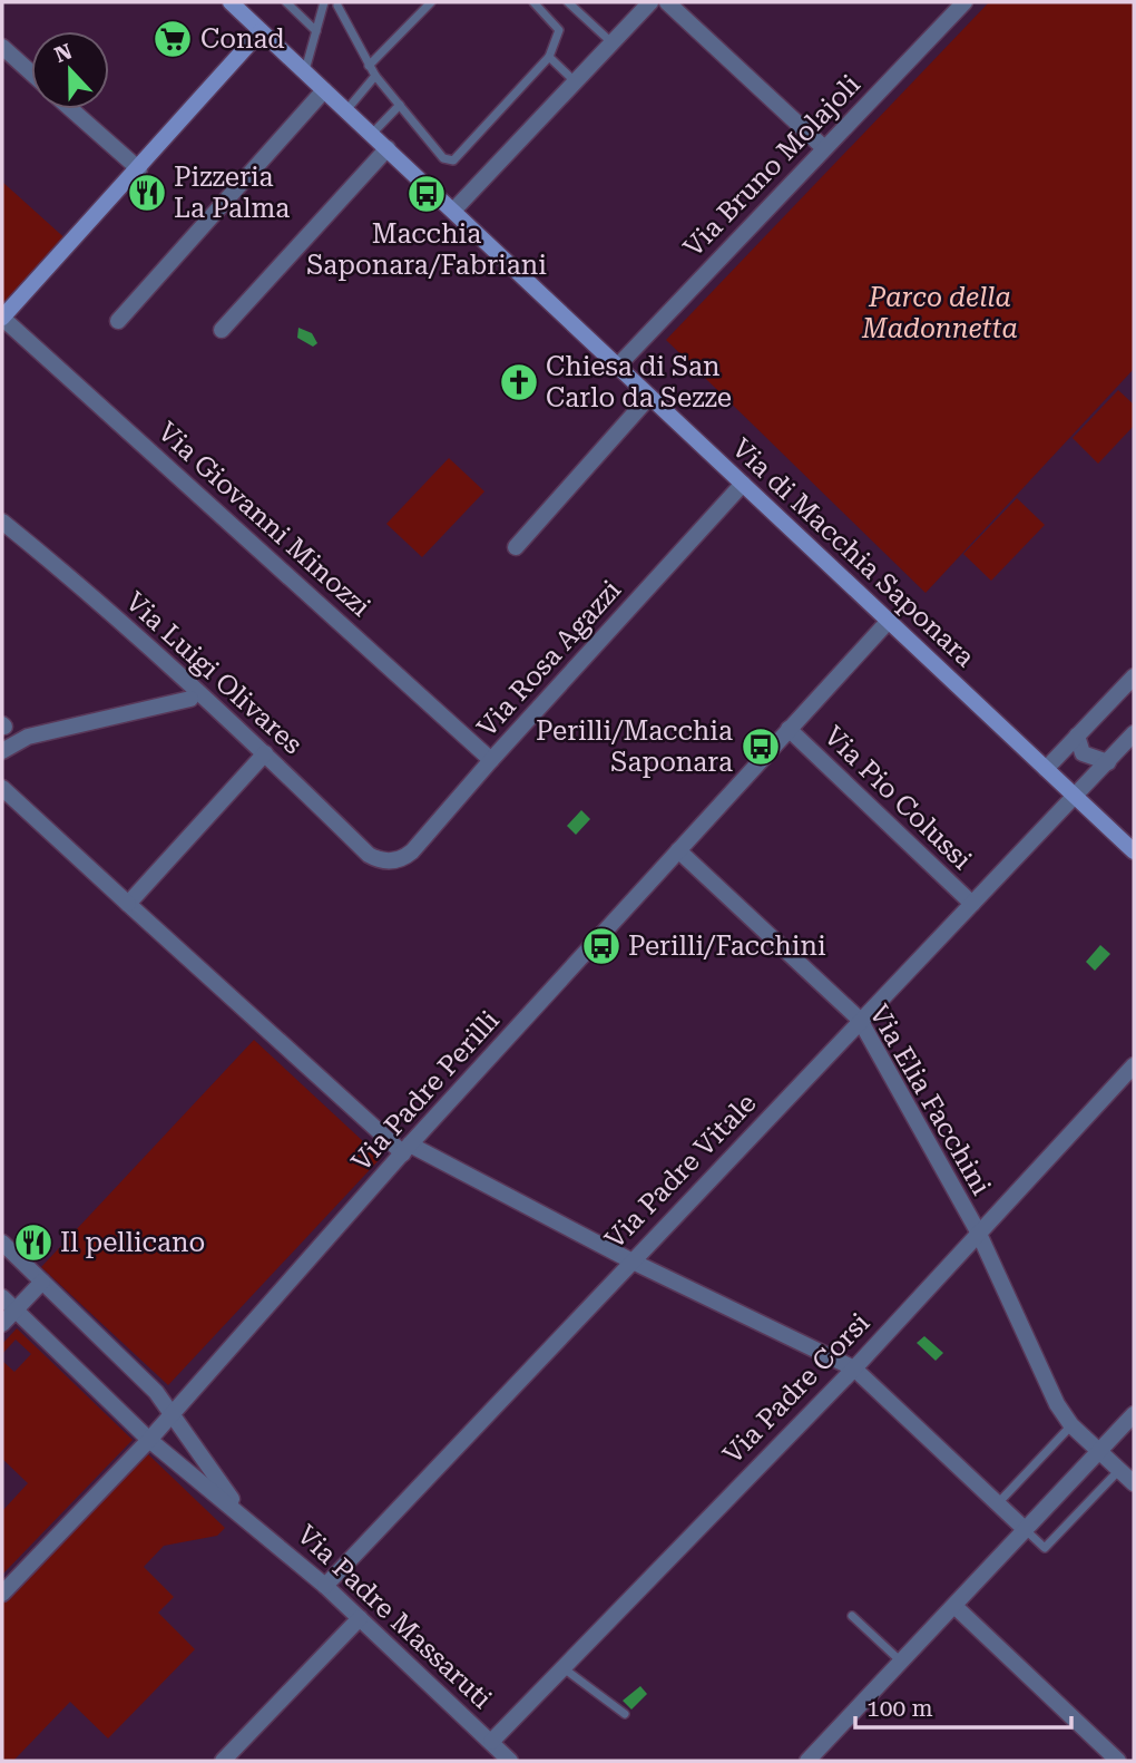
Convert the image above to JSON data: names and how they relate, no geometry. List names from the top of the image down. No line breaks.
{"streets":{"street":["Via Bruno Molajoli","Via Giovanni Minozzi","Via di Macchia Saponara","Via Rosa Agazzi","Via Luigi Olivares","Via Pio Colussi","Via Padre Perilli","Via Elia Facchini","Via Padre Vitale","Via Padre Corsi","Via Padre Massaruti"]},"crossings":[["Via Bruno Molajoli","Via di Macchia Saponara"],["Via Giovanni Minozzi","Via Rosa Agazzi"],["Via di Macchia Saponara","Via Rosa Agazzi"],["Via di Macchia Saponara","Via Padre Perilli"],["Via di Macchia Saponara","Via Padre Vitale"],["Via Rosa Agazzi","Via Luigi Olivares"],["Via Pio Colussi","Via Padre Perilli"],["Via Pio Colussi","Via Padre Vitale"],["Via Padre Perilli","Via Elia Facchini"],["Via Padre Perilli","Via Padre Massaruti"],["Via Elia Facchini","Via Padre Vitale"],["Via Elia Facchini","Via Padre Corsi"],["Via Padre Vitale","Via Padre Massaruti"],["Via Padre Corsi","Via Padre Massaruti"]],"parks":["Parco della Madonnetta"],"places":{"supermarket":["Conad"],"restaurant":["Pizzeria La Palma","Il pellicano"],"bus stop":["Macchia Saponara/Fabriani","Perilli/Macchia Saponara","Perilli/Facchini"],"church":["Chiesa di San Carlo da Sezze"]},"scale_bar":"100 m","north":"top"}
